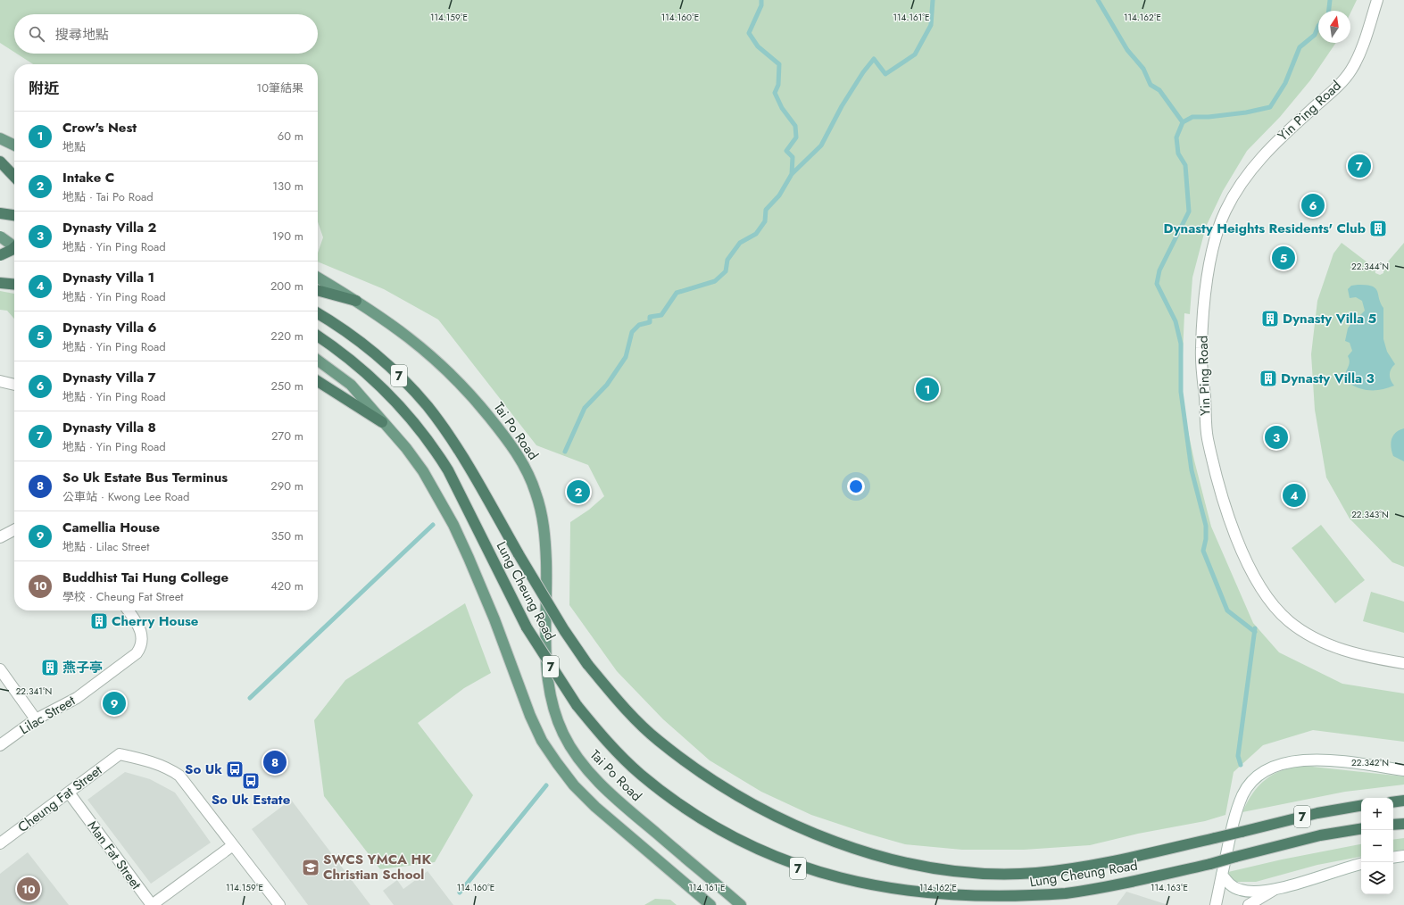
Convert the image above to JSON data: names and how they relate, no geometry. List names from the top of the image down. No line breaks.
{"streets":{"highway":["7","Lung Cheung Road"],"main road":["Tai Po Road"],"street":["Yin Ping Road","Lilac Street","Cheung Fat Street","Man Fat Street"]},"crossings":[["Cheung Fat Street","Man Fat Street"]],"places":{"building":["Dynasty Heights Residents' Club","Dynasty Villa 5","Dynasty Villa 3","Cherry House","燕子亭"],"bus stop":["So Uk","So Uk Estate"],"school or university":["SWCS YMCA HK Christian School"]},"north":"top","page":{"search":"搜尋地點","heading":["附近","10筆結果"],"list":[{"mark":"1","name":"Crow's Nest","note":"地點","value":"60 m"},{"mark":"2","name":"Intake C","note":"地點 · Tai Po Road","value":"130 m"},{"mark":"3","name":"Dynasty Villa 2","note":"地點 · Yin Ping Road","value":"190 m"},{"mark":"4","name":"Dynasty Villa 1","note":"地點 · Yin Ping Road","value":"200 m"},{"mark":"5","name":"Dynasty Villa 6","note":"地點 · Yin Ping Road","value":"220 m"},{"mark":"6","name":"Dynasty Villa 7","note":"地點 · Yin Ping Road","value":"250 m"},{"mark":"7","name":"Dynasty Villa 8","note":"地點 · Yin Ping Road","value":"270 m"},{"mark":"8","name":"So Uk Estate Bus Terminus","note":"公車站 · Kwong Lee Road","value":"290 m"},{"mark":"9","name":"Camellia House","note":"地點 · Lilac Street","value":"350 m"},{"mark":"10","name":"Buddhist Tai Hung College","note":"學校 · Cheung Fat Street","value":"420 m"}],"pins":["7","6","5","1","3","2","4","9","8","10"],"map_buttons":["+","−"]},"coordinates":["114.159°E","114.160°E","114.161°E","114.162°E","22.344°N","22.343°N","22.341°N","22.342°N","114.163°E"]}
